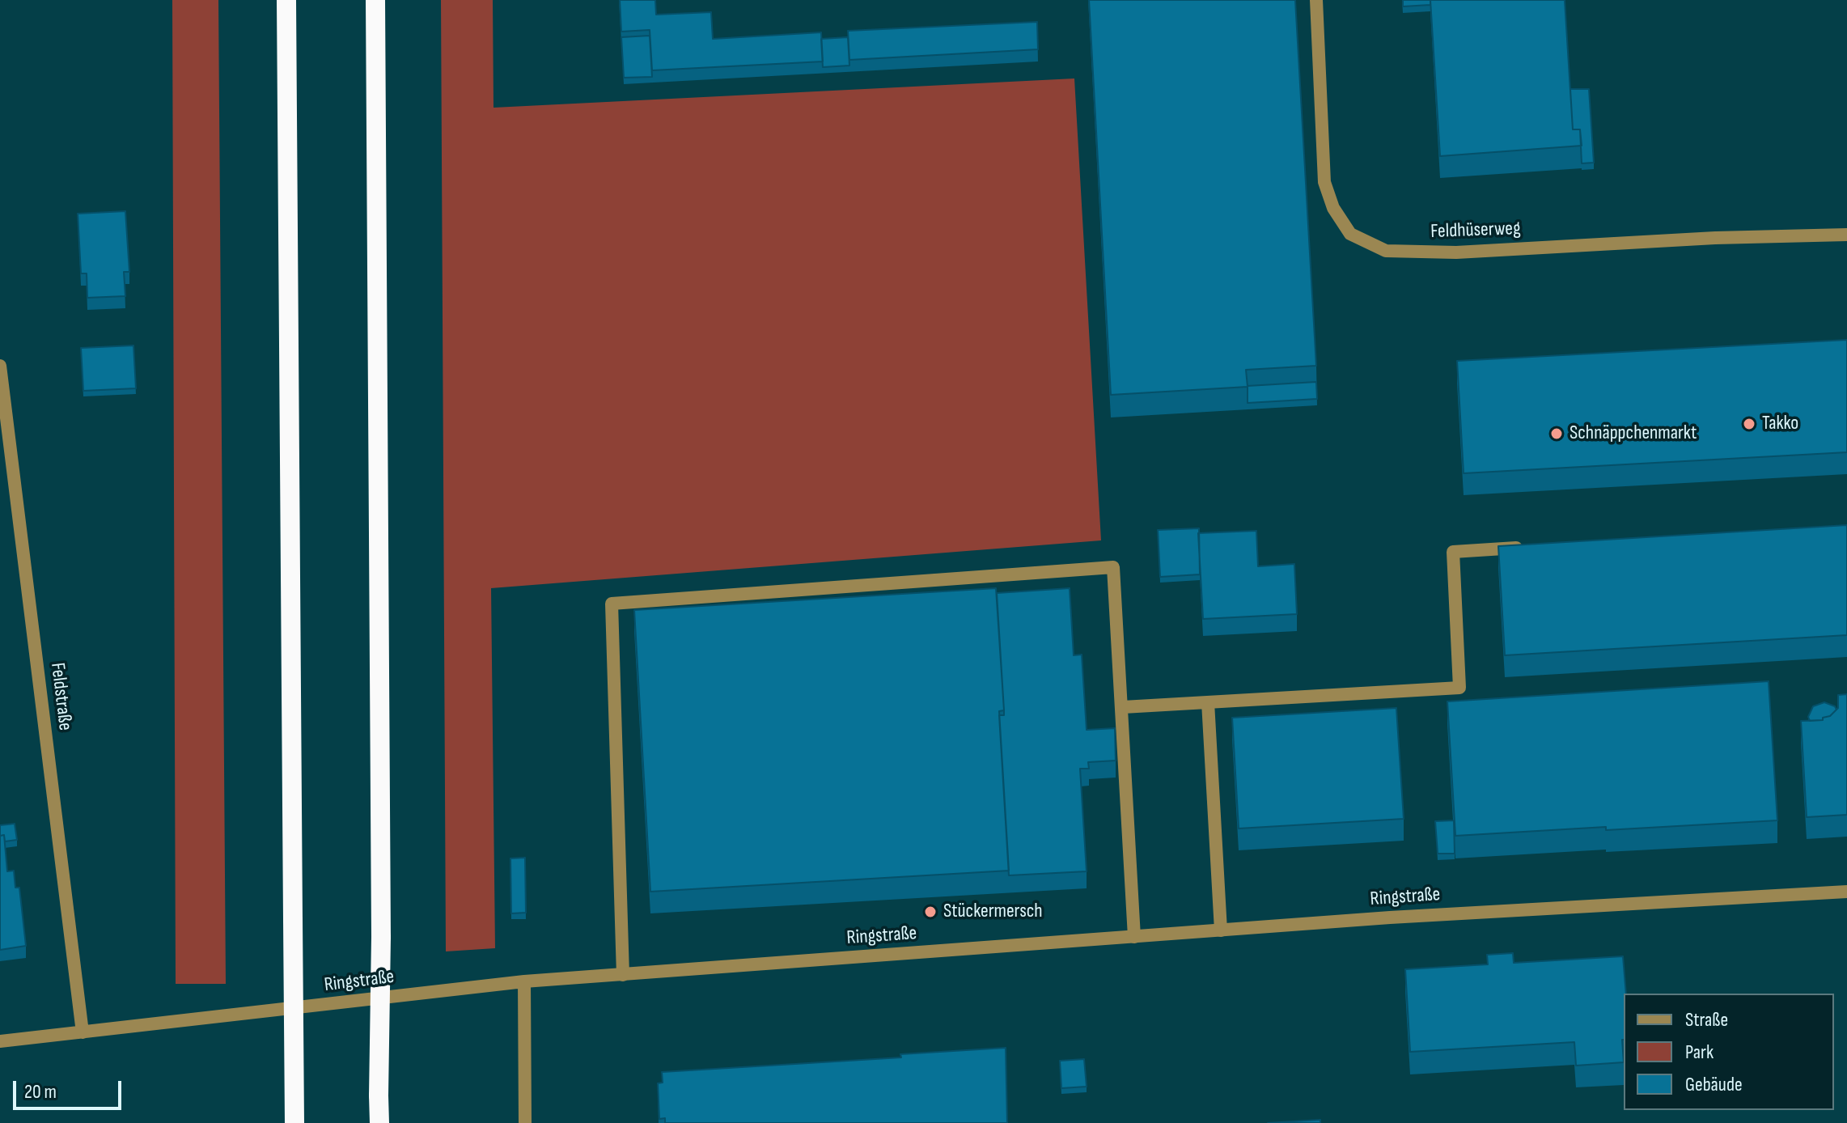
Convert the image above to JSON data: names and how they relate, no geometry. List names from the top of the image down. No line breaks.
{"streets":{"street":["Feldhüserweg","Feldstraße","Ringstraße"]},"crossings":[["Feldstraße","Ringstraße"]],"places":["Takko","Schnäppchenmarkt","Stückermersch"],"legend":["Straße","Park","Gebäude"],"scale_bar":"20 m"}
